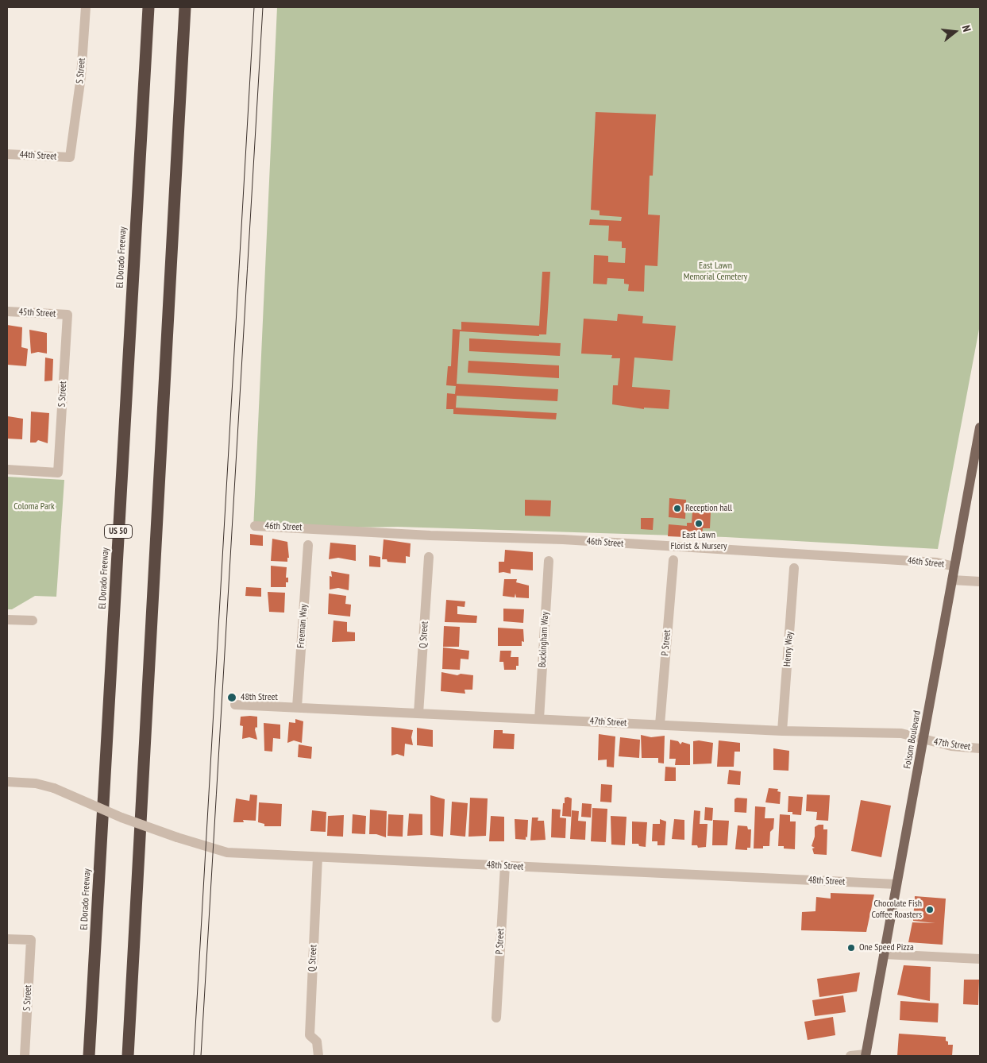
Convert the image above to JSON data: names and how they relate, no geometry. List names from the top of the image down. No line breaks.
{"streets":{"highway":["El Dorado Freeway","US 50"],"main road":["Folsom Boulevard"],"street":["S Street","44th Street","45th Street","46th Street","Freeman Way","Q Street","Buckingham Way","P Street","Henry Way","47th Street","48th Street"]},"crossings":[["S Street","44th Street"],["S Street","45th Street"],["46th Street","Folsom Boulevard"],["Freeman Way","47th Street"],["Q Street","47th Street"],["Q Street","48th Street"],["Buckingham Way","47th Street"],["P Street","47th Street"],["P Street","48th Street"],["Henry Way","47th Street"],["47th Street","Folsom Boulevard"],["Folsom Boulevard","48th Street"]],"parks":["East Lawn Memorial Cemetery","Coloma Park"],"places":["Reception hall","East Lawn Florist & Nursery","48th Street","Chocolate Fish Coffee Roasters","One Speed Pizza"],"north":"right"}
